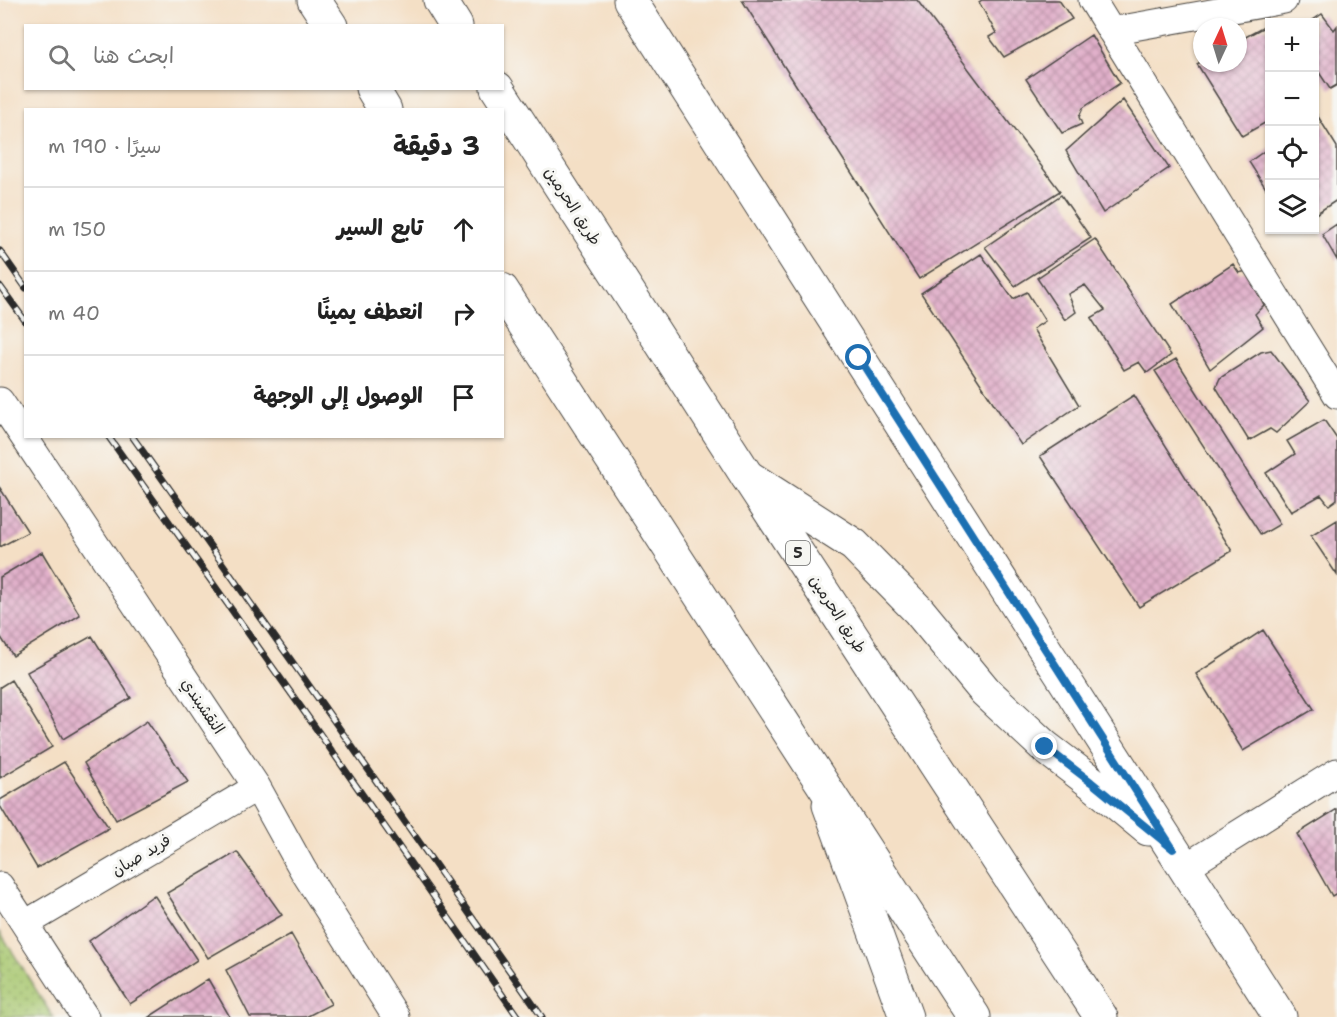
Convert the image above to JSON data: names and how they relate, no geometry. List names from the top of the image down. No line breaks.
{"streets":{"main road":["طريق الحرمين","5"],"street":["النقشبندي","فريد صبان"]},"crossings":[["النقشبندي","فريد صبان"]],"north":"top","page":{"map_buttons":["+","−"],"search":"ابحث هنا","heading":["3 دقيقة","سيرًا · 190 m"],"list":[["تابع السير","150 m"],["انعطف يمينًا","40 m"],"الوصول إلى الوجهة"]}}
